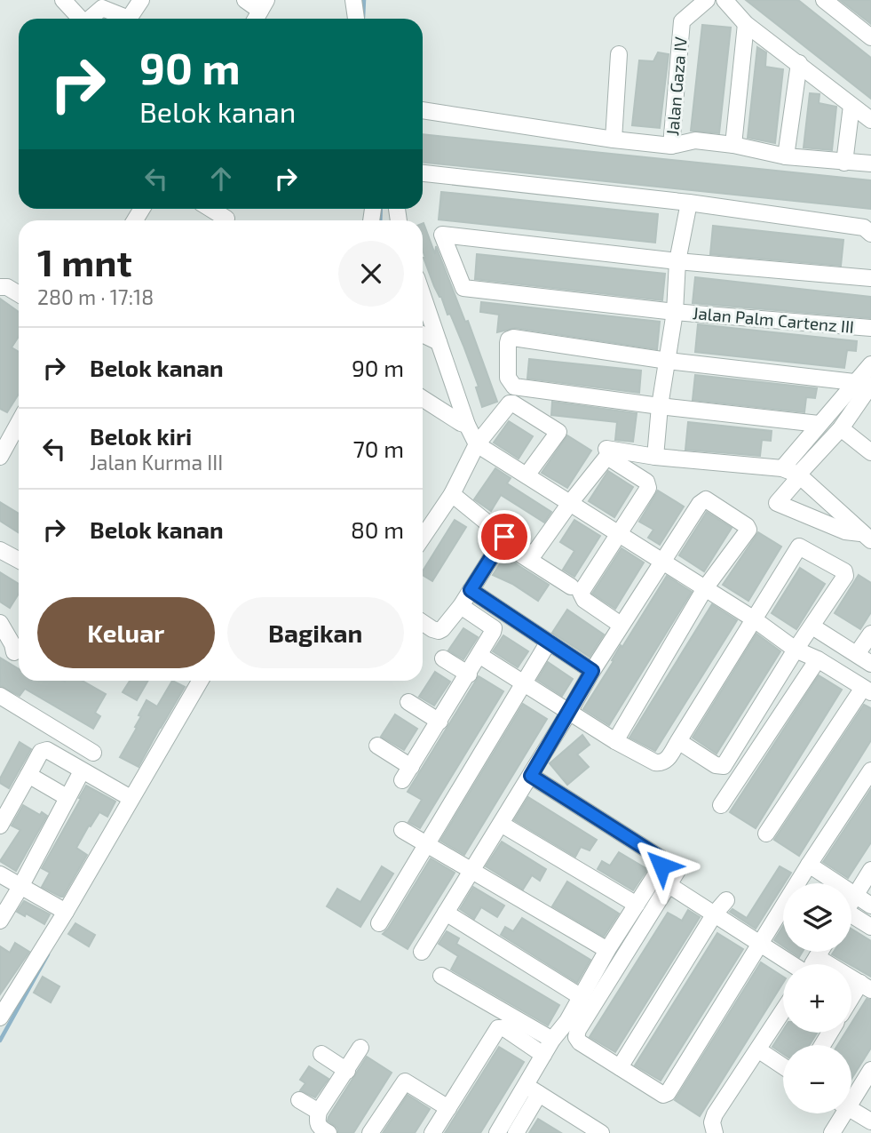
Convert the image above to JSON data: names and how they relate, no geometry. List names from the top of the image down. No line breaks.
{"streets":{"street":["Jalan Gaza IV","Jalan Palm Cartenz III"]},"page":{"turn":["90 m","Belok kanan"],"heading":["1 mnt","280 m · 17:18"],"list":[{"name":"Belok kanan","value":"90 m"},{"name":"Belok kiri","note":"Jalan Kurma III","value":"70 m"},{"name":"Belok kanan","value":"80 m"}],"buttons":["Keluar","Bagikan"],"map_buttons":["+","−"]}}
